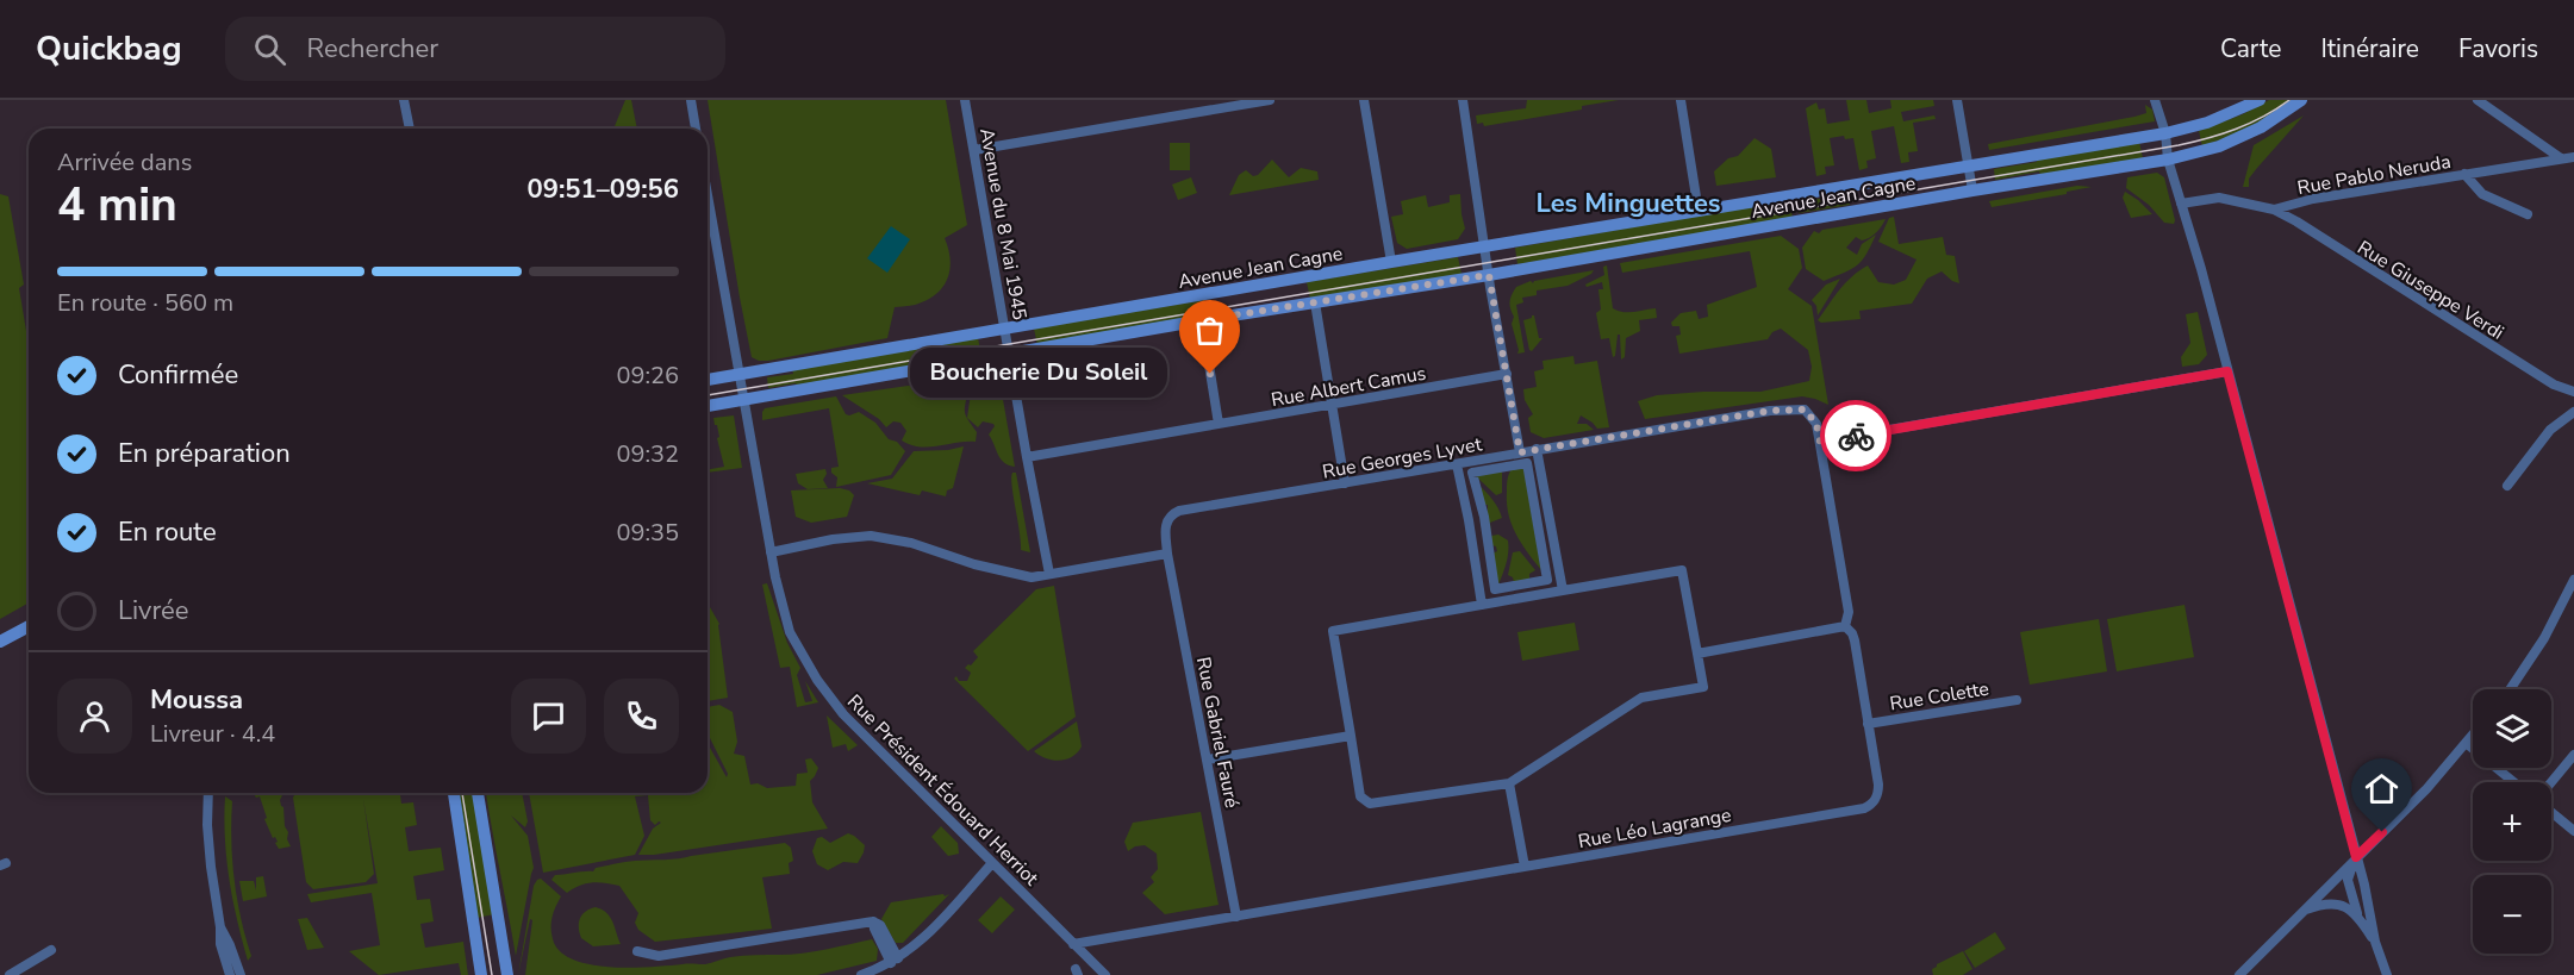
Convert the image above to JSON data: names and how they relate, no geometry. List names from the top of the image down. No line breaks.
{"streets":{"street":["Rue Pablo Neruda","Avenue Jean Cagne","Avenue du 8 Mai 1945","Rue Giuseppe Verdi","Rue Albert Camus","Rue Georges Lyvet","Rue Colette","Rue Gabriel Fauré","Rue Président Édouard Herriot","Rue Léo Lagrange"]},"crossings":[["Rue Pablo Neruda","Rue Giuseppe Verdi"],["Avenue Jean Cagne","Avenue du 8 Mai 1945"],["Avenue Jean Cagne","Rue Président Édouard Herriot"],["Avenue du 8 Mai 1945","Rue Albert Camus"],["Rue Georges Lyvet","Rue Gabriel Fauré"],["Rue Georges Lyvet","Rue Léo Lagrange"],["Rue Colette","Rue Léo Lagrange"],["Rue Gabriel Fauré","Rue Léo Lagrange"],["Rue Président Édouard Herriot","Rue Léo Lagrange"]],"districts":["Les Minguettes"],"places":["Boucherie Du Soleil"],"page":{"header":"Quickbag","search":"Rechercher","nav":["Carte","Itinéraire","Favoris"],"heading":["4 min","Arrivée dans","09:51–09:56"],"panel":["Moussa","Livreur · 4.4"],"bar":"En route · 560 m","list":[["Confirmée","09:26"],["En préparation","09:32"],["En route","09:35"],"Livrée"],"bubble":"Boucherie Du Soleil","map_buttons":["+","−"]}}
